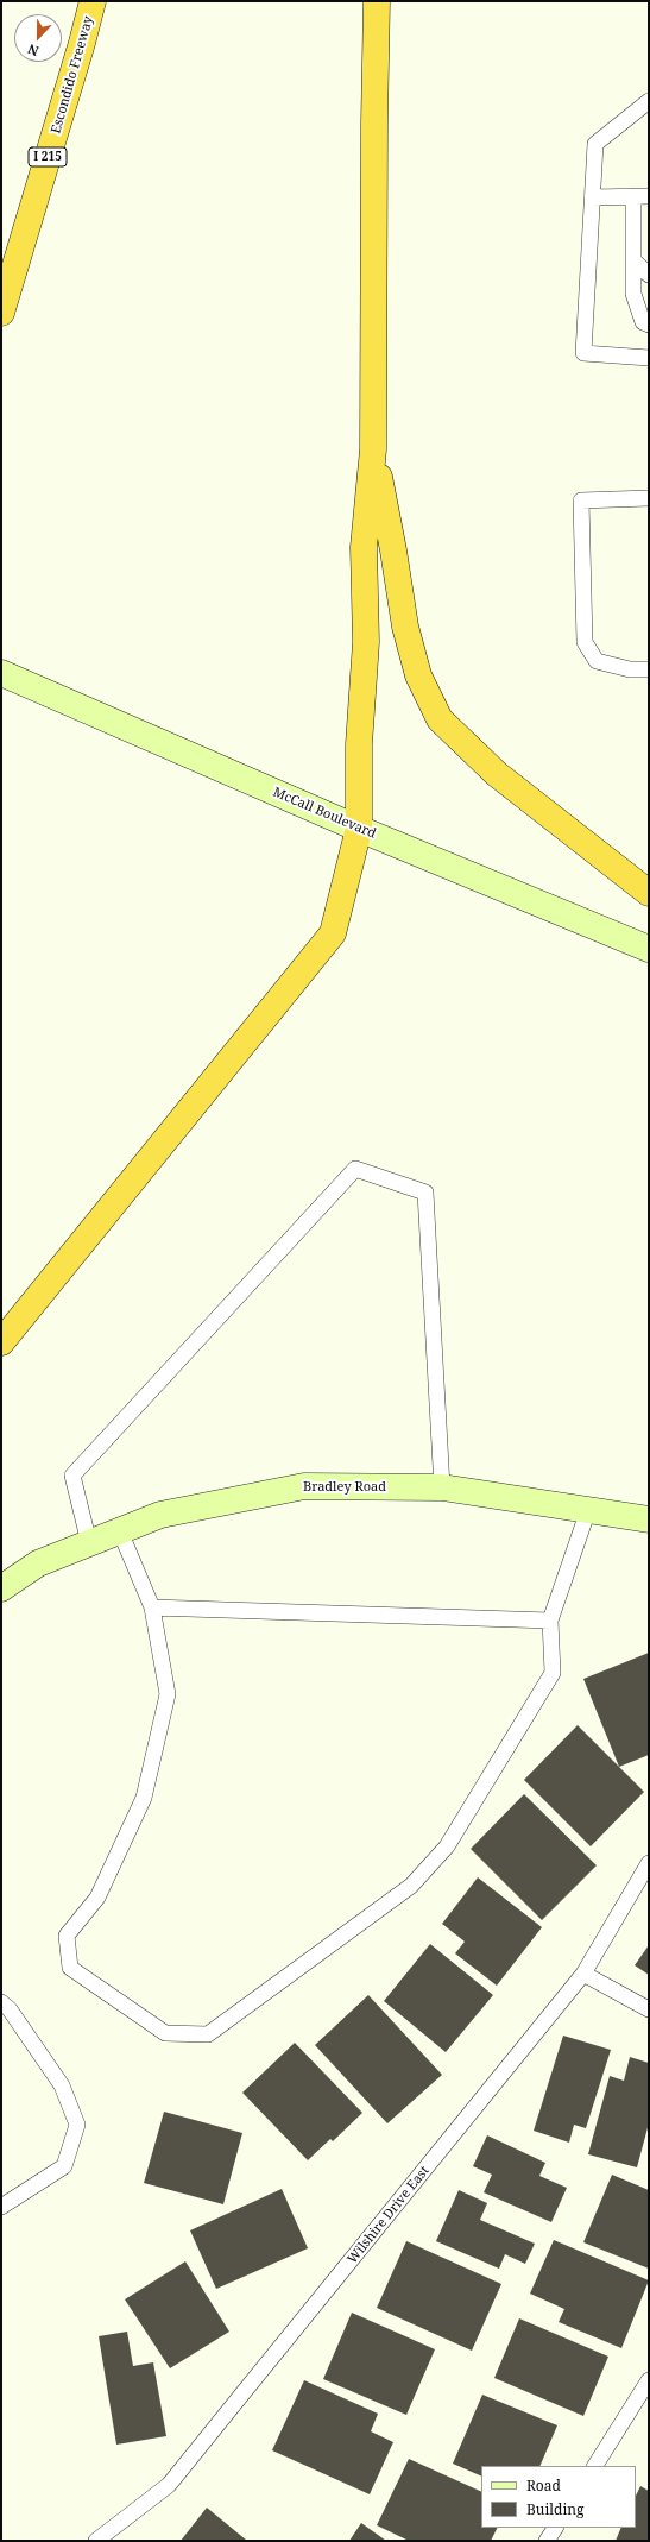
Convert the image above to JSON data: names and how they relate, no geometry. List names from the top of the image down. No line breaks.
{"streets":{"highway":["Escondido Freeway","I 215"],"main road":["McCall Boulevard","Bradley Road"],"lane":["Wilshire Drive East"]},"legend":["Road","Building"],"north":"bottom"}
